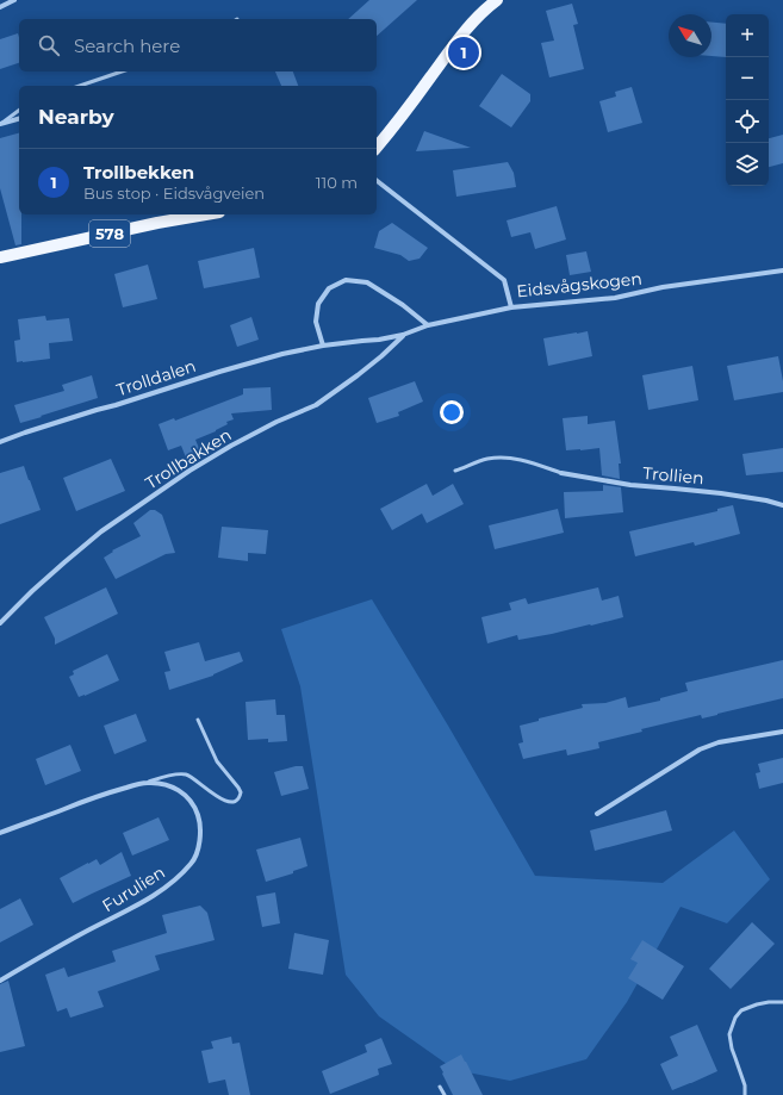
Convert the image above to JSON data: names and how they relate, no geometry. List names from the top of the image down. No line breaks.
{"streets":{"main road":["578"],"street":["Eidsvågskogen","Trolldalen","Trollbakken","Trollien","Furulien"]},"crossings":[["Eidsvågskogen","Trolldalen"],["Trolldalen","Trollbakken"]],"north":"top left","page":{"map_buttons":["+","−"],"search":"Search here","pins":"1","heading":"Nearby","list":[{"mark":"1","name":"Trollbekken","note":"Bus stop · Eidsvågveien","value":"110 m"}]}}
